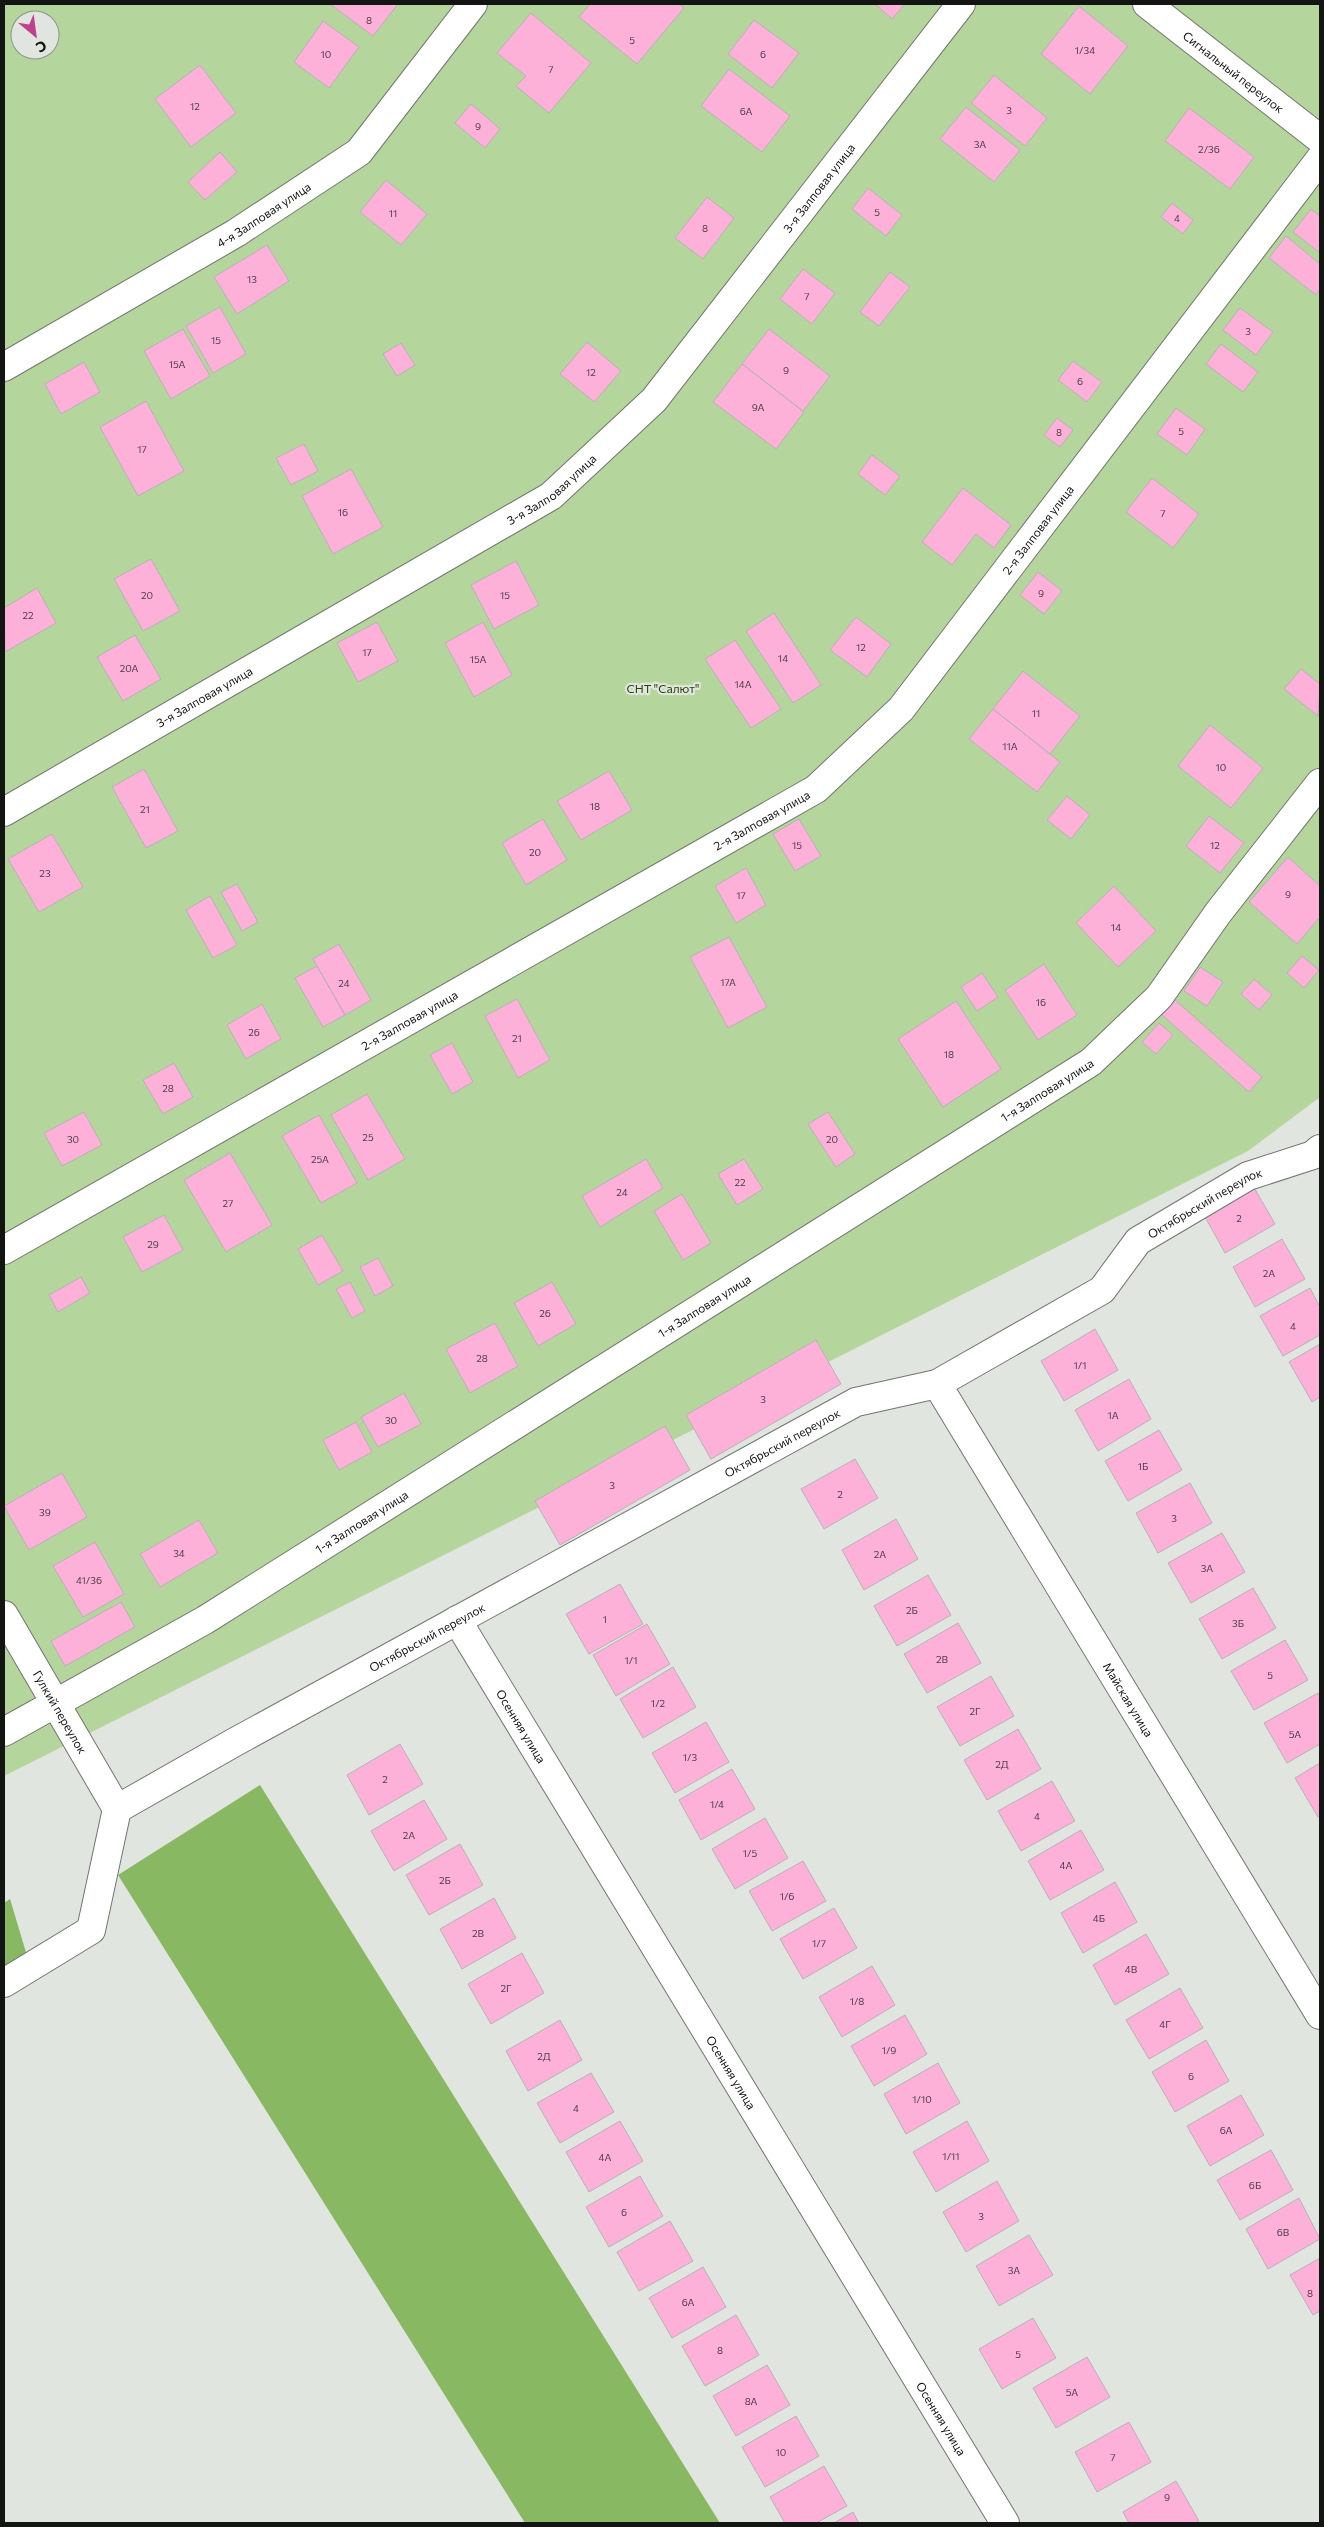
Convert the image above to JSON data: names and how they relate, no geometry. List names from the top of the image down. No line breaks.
{"streets":{"street":["Сигнальный переулок","3-я Залповая улица","4-я Залповая улица","2-я Залповая улица","1-я Залповая улица","Октябрьский переулок","Майская улица","Гулкий переулок","Осенняя улица"]},"crossings":[["1-я Залповая улица","Гулкий переулок"],["Октябрьский переулок","Майская улица"],["Октябрьский переулок","Гулкий переулок"],["Октябрьский переулок","Осенняя улица"]],"parks":["СНТ \"Салют\""],"house_numbers":["8","5","1/34","10","6","7","12","3","6А","9","3А","2/36","5","11","4","8","13","7","3","15","15А","9","12","6","9А","5","8","17","16","7","9","20","15","22","12","17","14","15А","20А","14А","11","11А","10","18","21","15","12","20","23","9","17","14","17А","24","16","26","21","18","28","25","30","20","25А","22","24","27","2","29","2А","26","4","28","1/1","3","1А","30","1Б","3","2","39","3","34","2А","3А","41/36","2Б","1","3Б","2В","1/1","5","1/2","2Г","5А","1/3","2Д","2","1/4","4","2А","1/5","4А","2Б","1/6","4Б","2В","1/7","4В","2Г","1/8","4Г","1/9","2Д","6","1/10","4","6А","1/11","4А","6Б","6","3","6В","3А","8","6А","8","5","5А","8А","10","7","9"],"north":"bottom right"}
